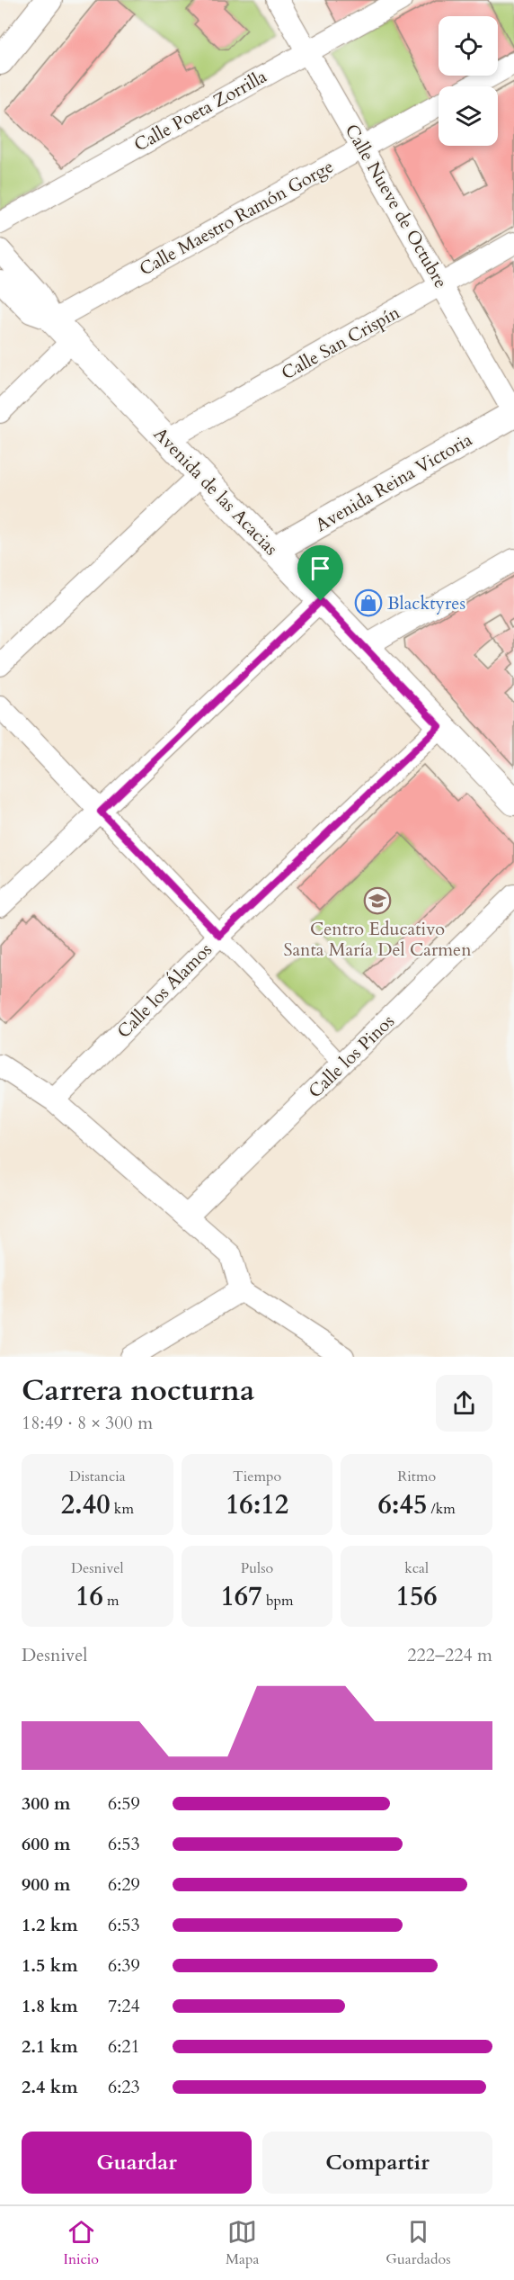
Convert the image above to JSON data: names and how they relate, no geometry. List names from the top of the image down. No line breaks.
{"streets":{"street":["Calle Poeta Zorrilla","Calle Nueve de Octubre","Calle Maestro Ramón Gorge","Calle San Crispín","Avenida Reina Victoria","Avenida de las Acacias","Calle los Álamos","Calle los Pinos"]},"crossings":[["Calle Poeta Zorrilla","Calle Nueve de Octubre"],["Calle Nueve de Octubre","Calle Maestro Ramón Gorge"],["Calle Nueve de Octubre","Calle San Crispín"],["Calle Nueve de Octubre","Avenida Reina Victoria"],["Calle Maestro Ramón Gorge","Avenida de las Acacias"],["Calle San Crispín","Avenida de las Acacias"],["Avenida Reina Victoria","Avenida de las Acacias"],["Avenida de las Acacias","Calle los Álamos"]],"places":{"shop":["Blacktyres"],"school or university":["Centro Educativo Santa María Del Carmen"]},"page":{"heading":["Carrera nocturna","18:49 · 8 × 300 m"],"stats":[["Distancia","2.40 km"],["Tiempo","16:12"],["Ritmo","6:45 /km"],["Desnivel","16 m"],["Pulso","167 bpm"],["kcal","156"]],"chart":["Desnivel","222–224 m"],"list":[{"name":"300 m","note":"6:59"},{"name":"600 m","note":"6:53"},{"name":"900 m","note":"6:29"},{"name":"1.2 km","note":"6:53"},{"name":"1.5 km","note":"6:39"},{"name":"1.8 km","note":"7:24"},{"name":"2.1 km","note":"6:21"},{"name":"2.4 km","note":"6:23"}],"buttons":["Guardar","Compartir"],"tabs":["Inicio","Mapa","Guardados"]}}
